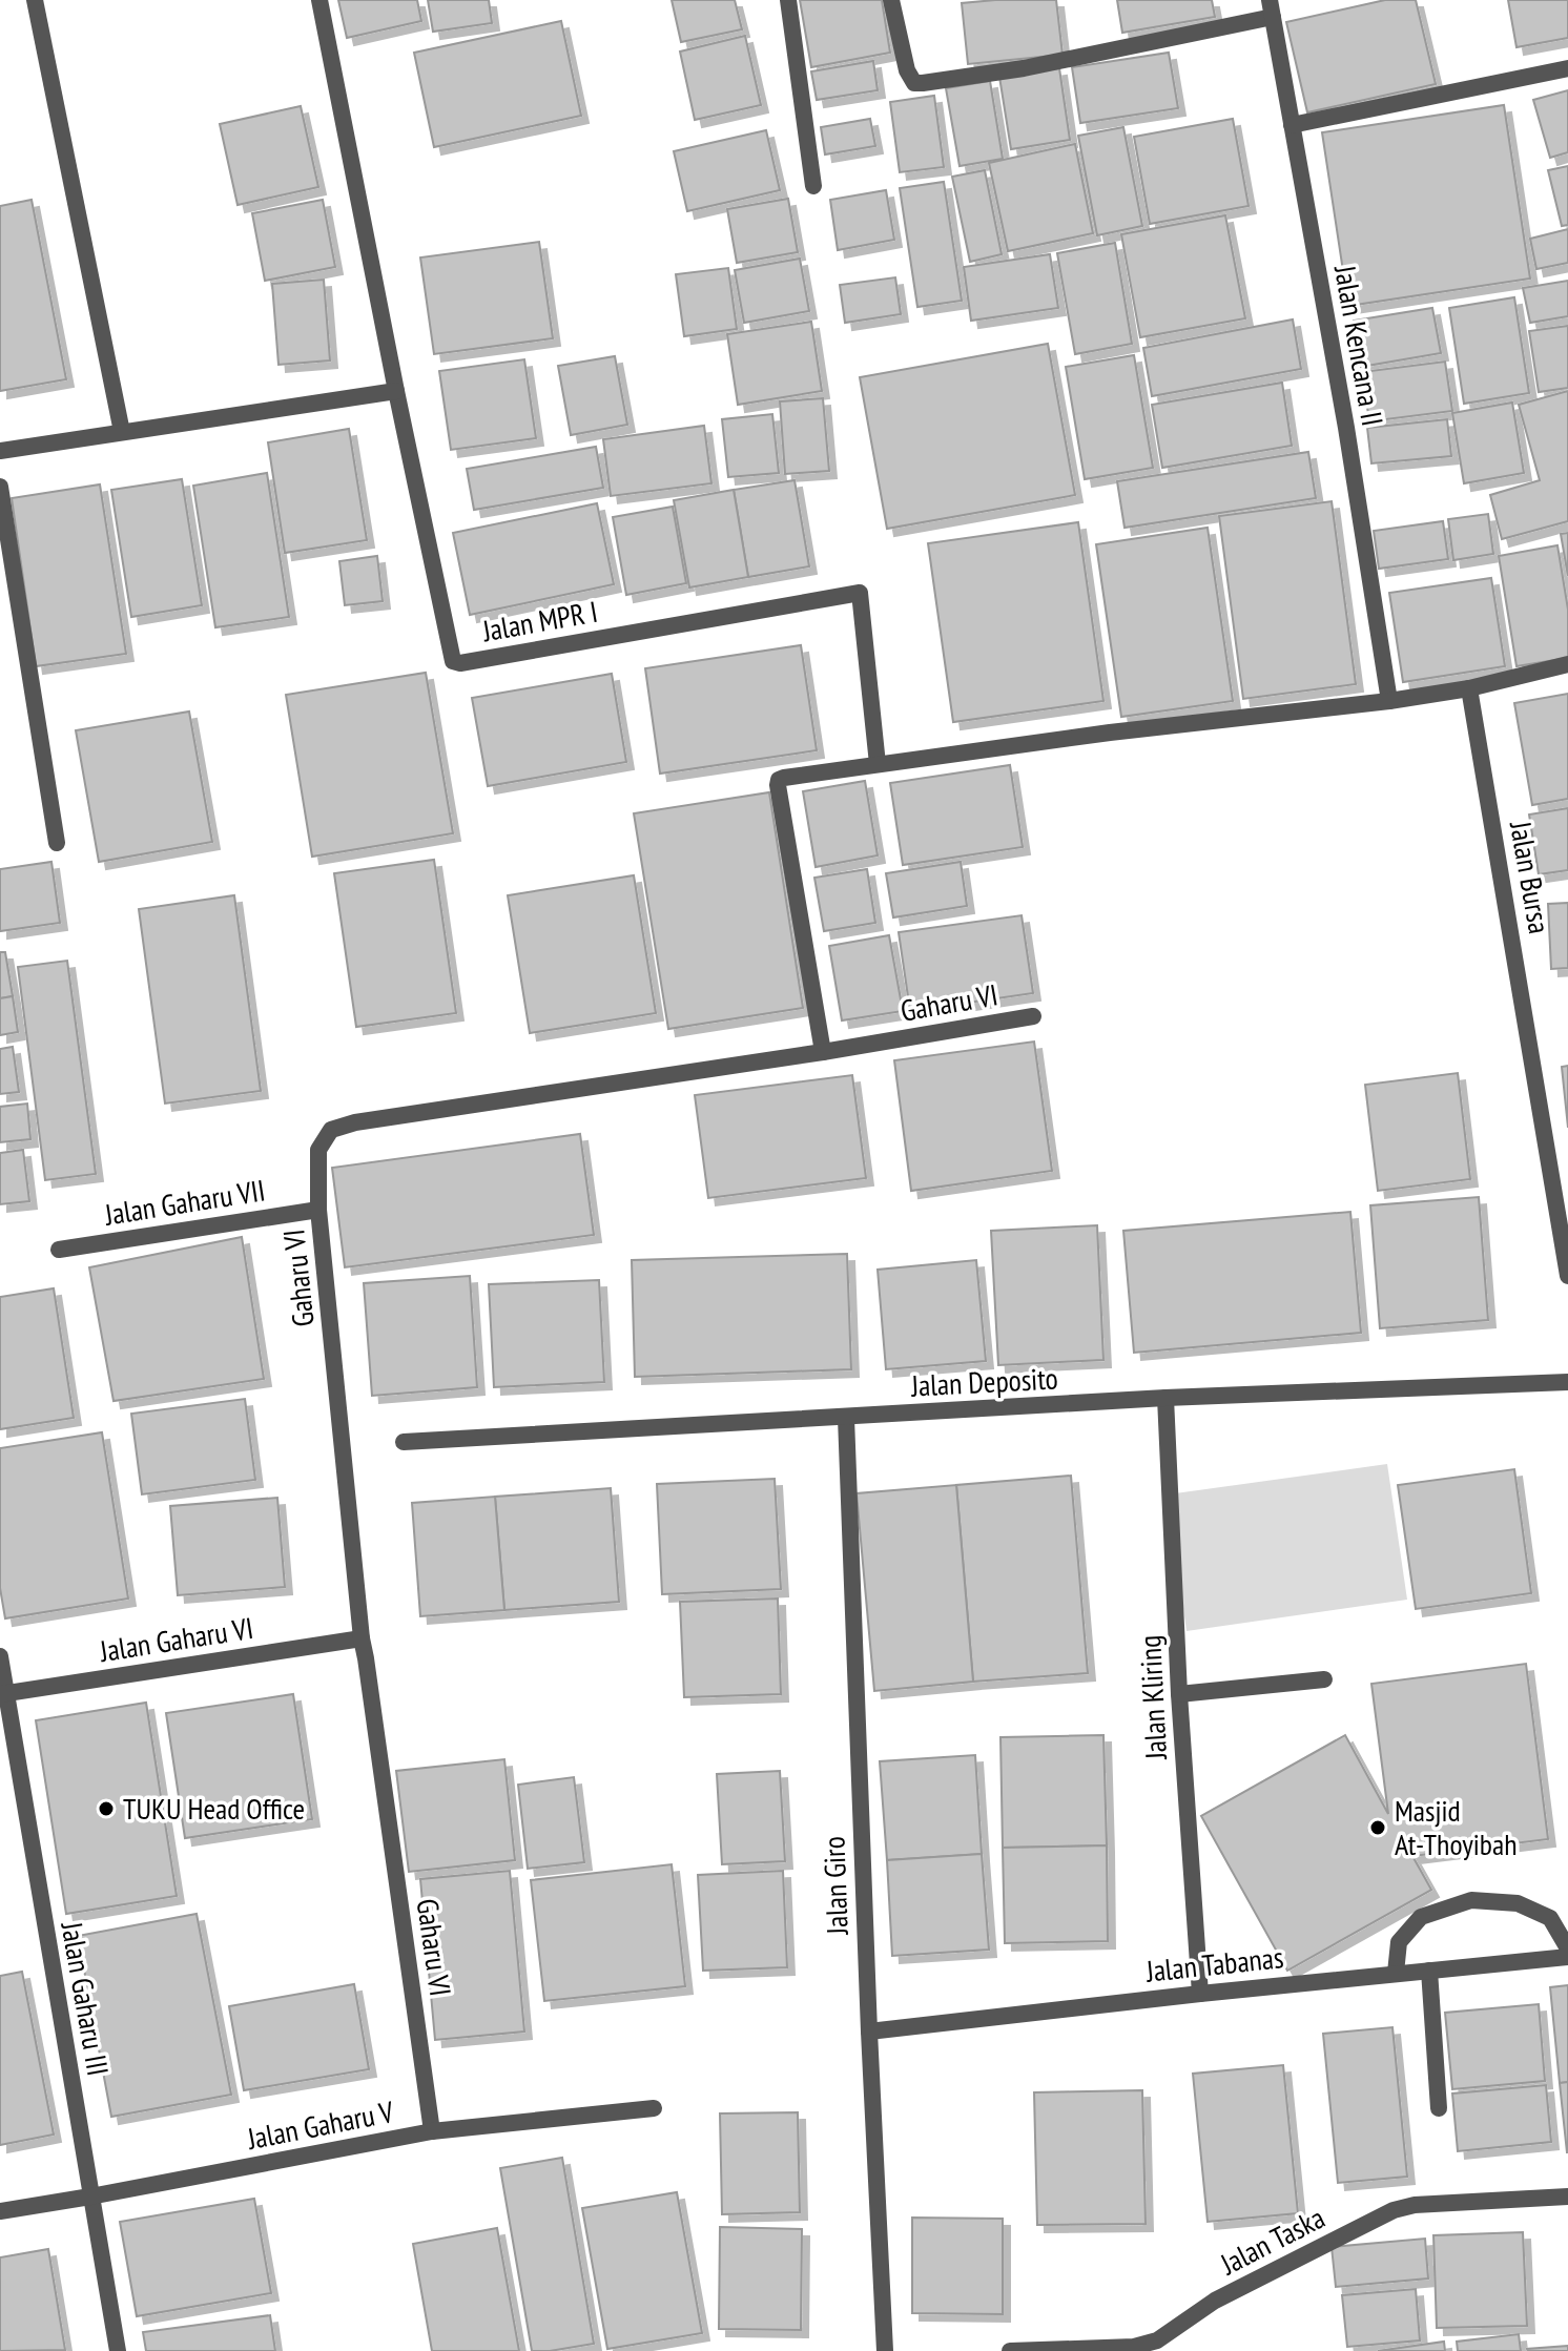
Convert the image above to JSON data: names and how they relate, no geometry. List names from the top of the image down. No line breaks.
{"streets":{"street":["Jalan Kencana II","Jalan MPR I","Jalan Bursa","Gaharu VI","Jalan Gaharu VII","Jalan Deposito","Jalan Gaharu VI","Jalan Kliring","Jalan Giro","Jalan Tabanas","Jalan Gaharu III","Jalan Gaharu V","Jalan Taska"]},"crossings":[["Gaharu VI","Jalan Gaharu VII"],["Gaharu VI","Jalan Gaharu VI"],["Gaharu VI","Jalan Gaharu V"],["Jalan Deposito","Jalan Kliring"],["Jalan Deposito","Jalan Giro"],["Jalan Gaharu VI","Jalan Gaharu III"],["Jalan Kliring","Jalan Tabanas"],["Jalan Giro","Jalan Tabanas"],["Jalan Gaharu III","Jalan Gaharu V"]],"places":["TUKU Head Office","Masjid At-Thoyibah"]}
